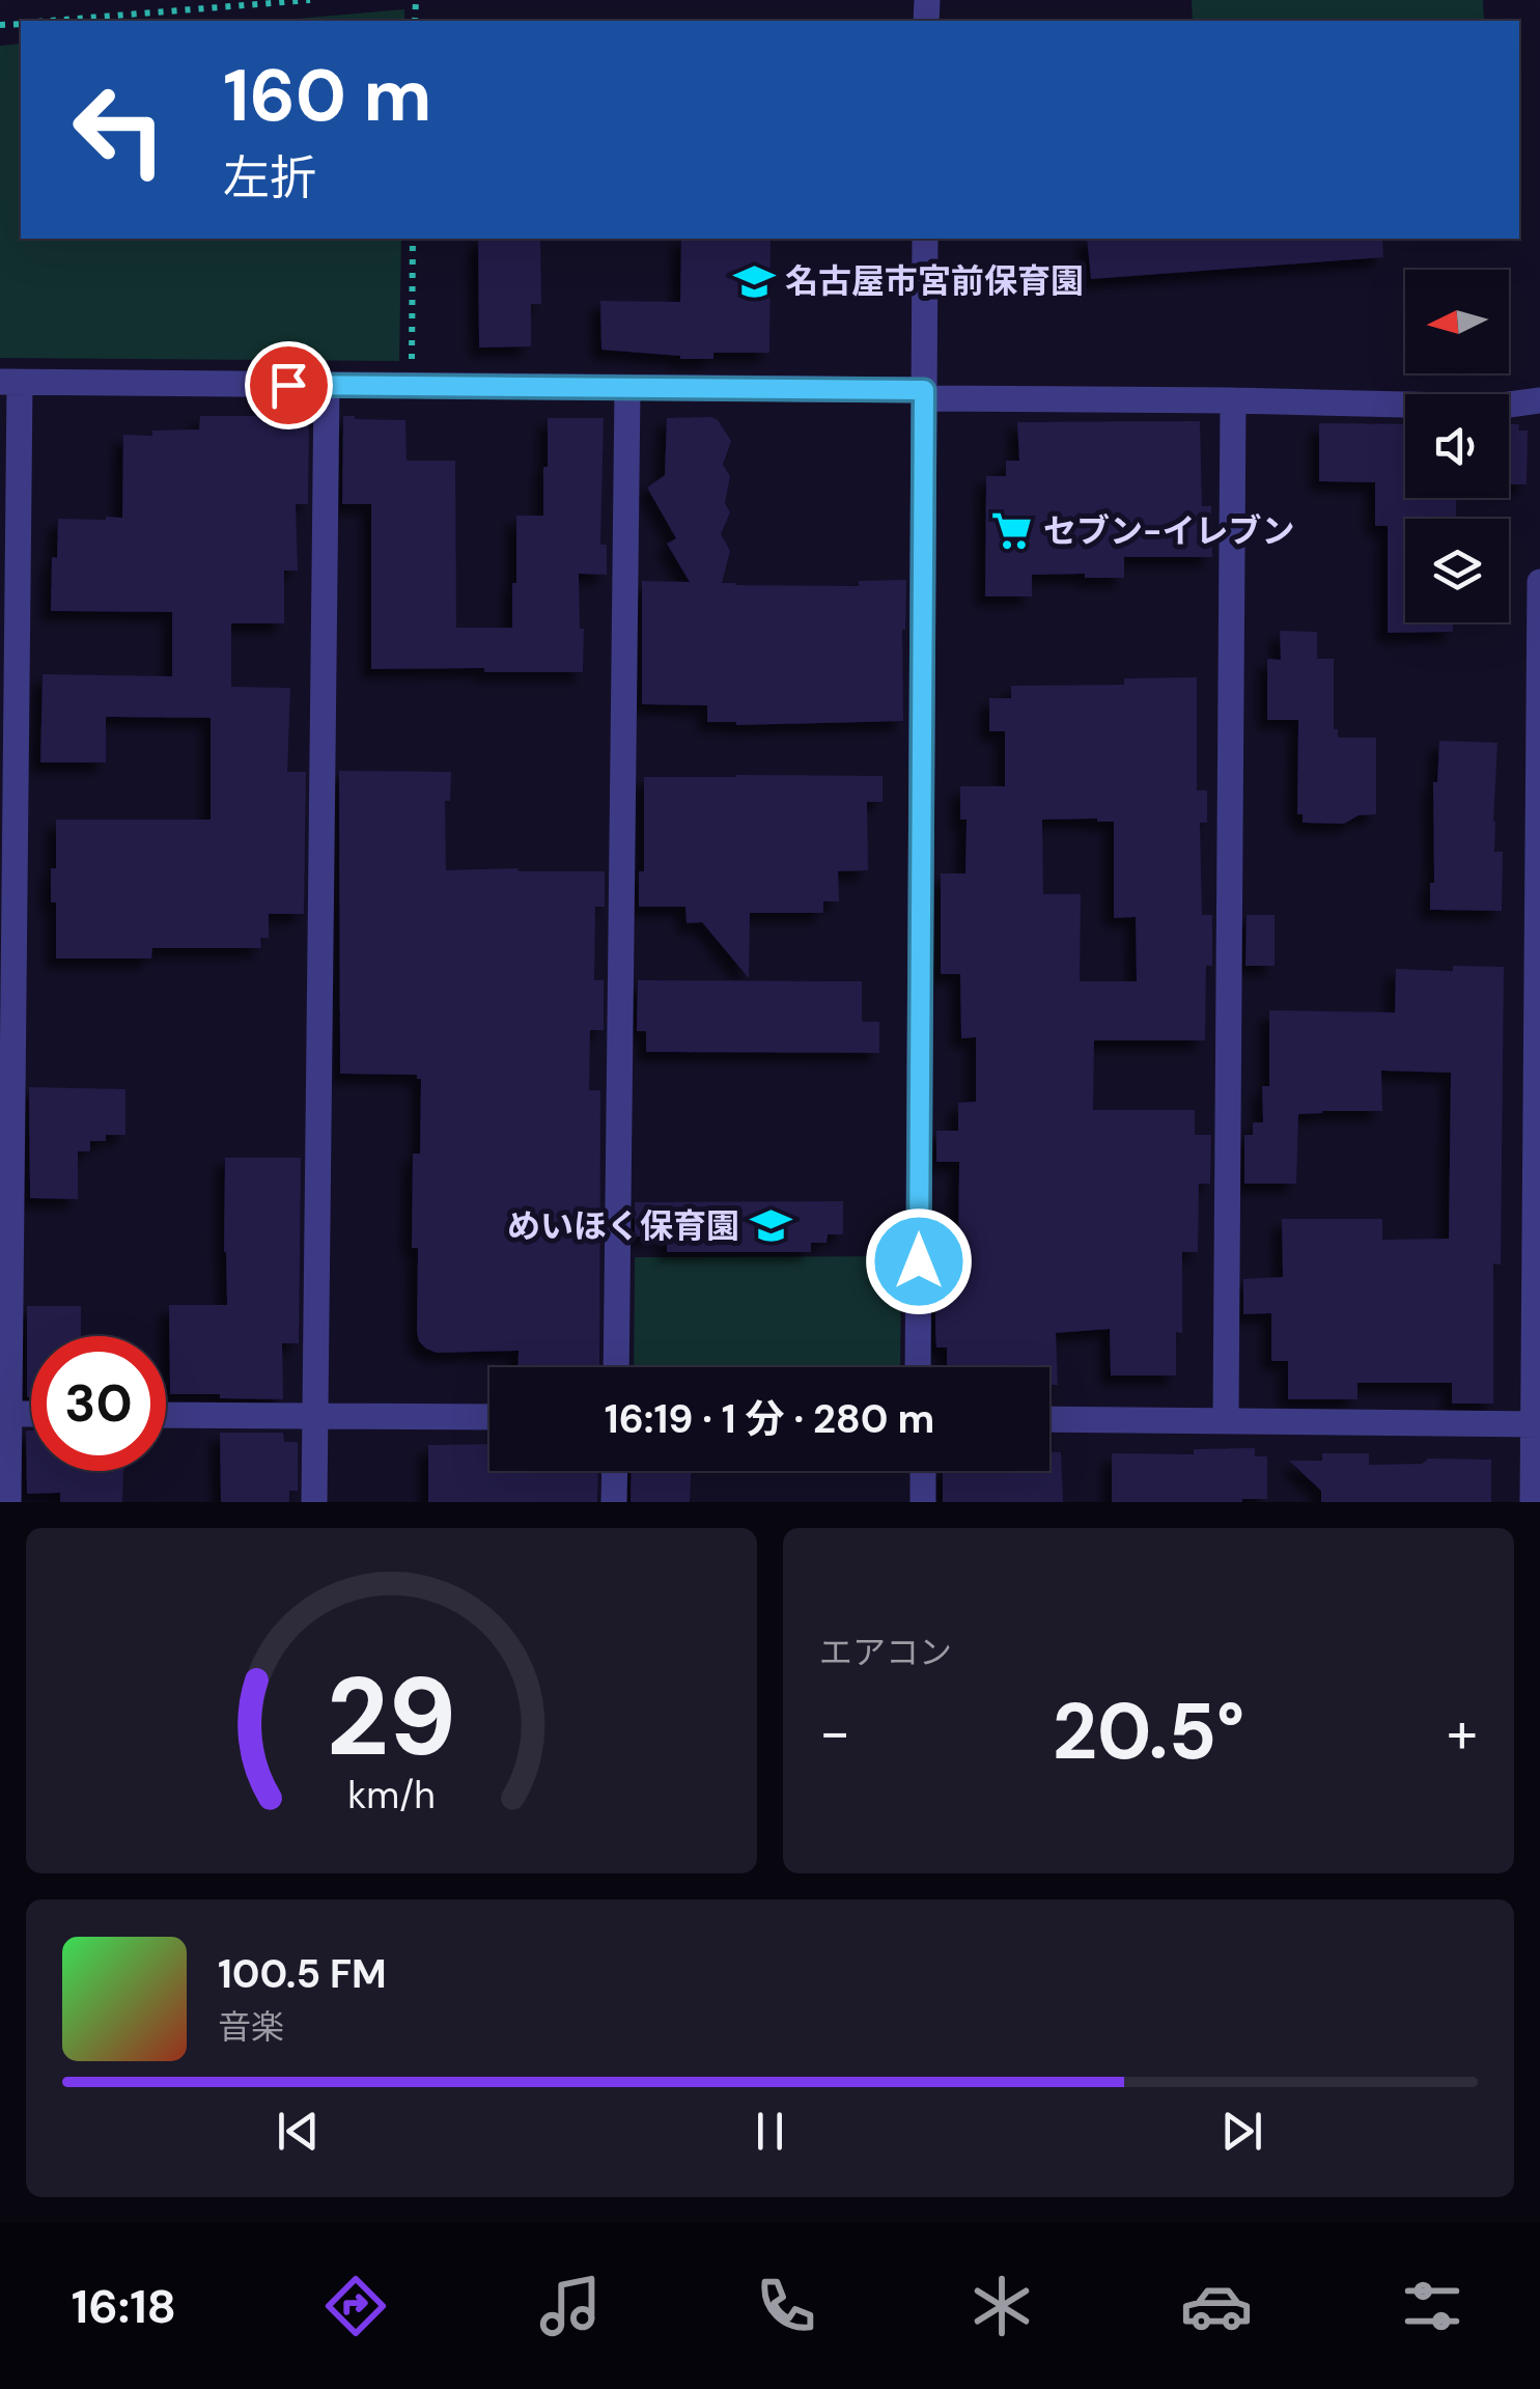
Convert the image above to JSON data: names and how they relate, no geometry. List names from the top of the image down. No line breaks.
{"places":{"school or university":["名古屋市宮前保育園","めいほく保育園"],"supermarket":["セブン-イレブン"]},"north":"left","page":{"turn":["160 m","左折"],"limit":"30","trip":"16:19 · 1 分 · 280 m","tile":"エアコン","heat":["−","20.5°","+"],"song":["100.5 FM","音楽"],"tabs":"16:18","gauge":["29","km/h"]}}
